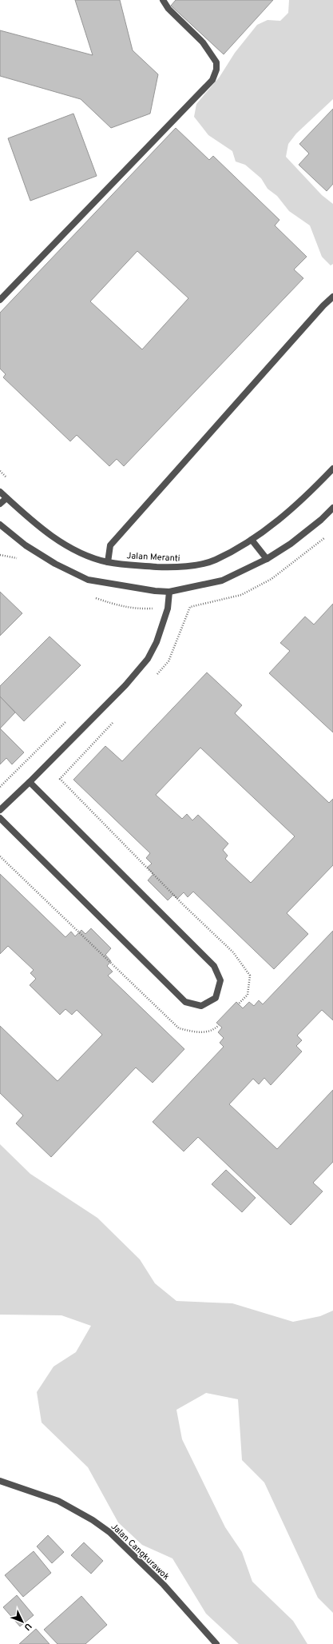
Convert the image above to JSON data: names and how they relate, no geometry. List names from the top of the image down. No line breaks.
{"streets":{"street":["Jalan Meranti","Jalan Cangkurawok"]},"north":"bottom right"}
